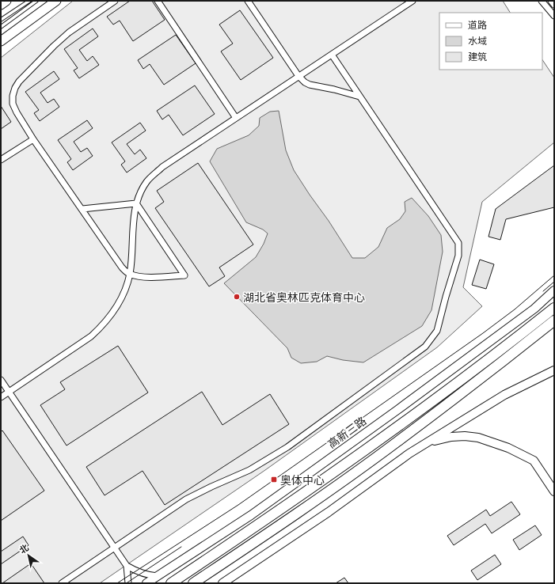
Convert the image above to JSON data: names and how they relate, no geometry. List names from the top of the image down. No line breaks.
{"streets":{"main road":["高新三路"]},"places":{"other":["湖北省奥林匹克体育中心"],"transit":["奥体中心"]},"legend":["道路","水域","建筑"],"north":"top left"}
